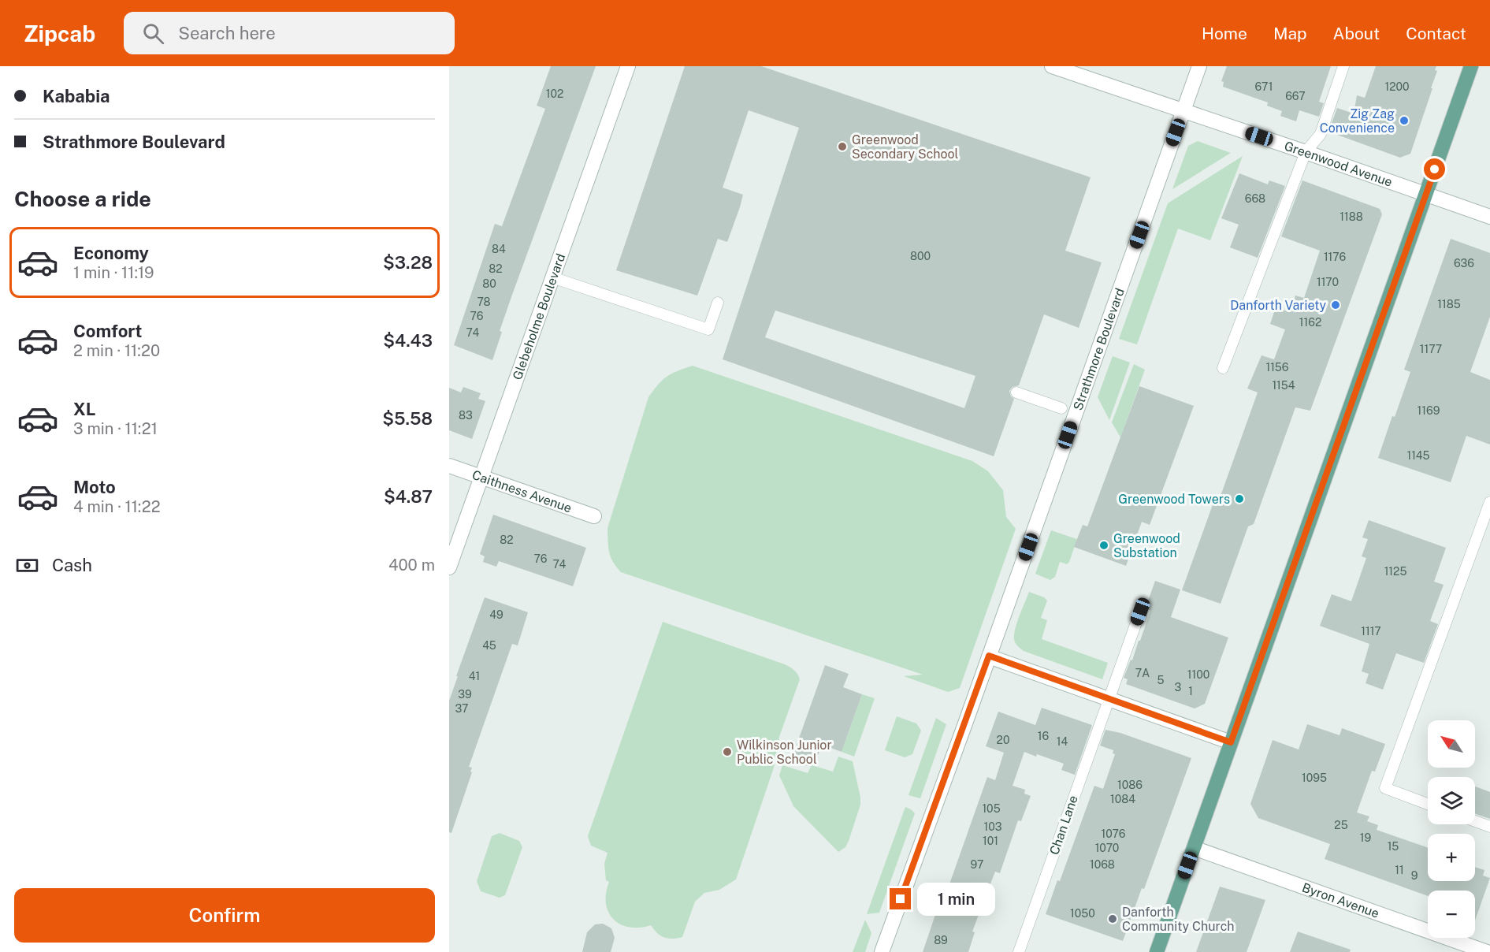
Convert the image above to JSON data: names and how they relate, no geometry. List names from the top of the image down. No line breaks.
{"streets":{"street":["Greenwood Avenue","Glebeholme Boulevard","Strathmore Boulevard","Caithness Avenue","Byron Avenue"],"lane":["Chan Lane"]},"crossings":[["Greenwood Avenue","Strathmore Boulevard"],["Glebeholme Boulevard","Caithness Avenue"]],"places":["Zig Zag Convenience","Greenwood Secondary School","Danforth Variety","Greenwood Towers","Greenwood Substation","Wilkinson Junior Public School","Danforth Community Church"],"house_numbers":["671","1200","102","667","668","1188","84","800","1176","636","82","1170","80","78","1185","76","1162","74","1177","1156","1154","1169","83","1145","82","76","74","1125","49","1117","45","7A","1100","41","5","3","1","39","37","16","20","14","1095","1086","1084","105","25","103","1076","19","101","15","1070","97","1068","11","9","1050","89"],"north":"top left","page":{"header":"Zipcab","search":"Search here","nav":["Home","Map","About","Contact"],"banner":["Kababia","Strathmore Boulevard"],"heading":"Choose a ride","list":[{"name":"Economy","note":"1 min · 11:19","value":"$3.28"},{"name":"Comfort","note":"2 min · 11:20","value":"$4.43"},{"name":"XL","note":"3 min · 11:21","value":"$5.58"},{"name":"Moto","note":"4 min · 11:22","value":"$4.87"}],"pay":["Cash","400 m"],"map_buttons":["+","−"],"buttons":"Confirm","bubble":"1 min"}}
